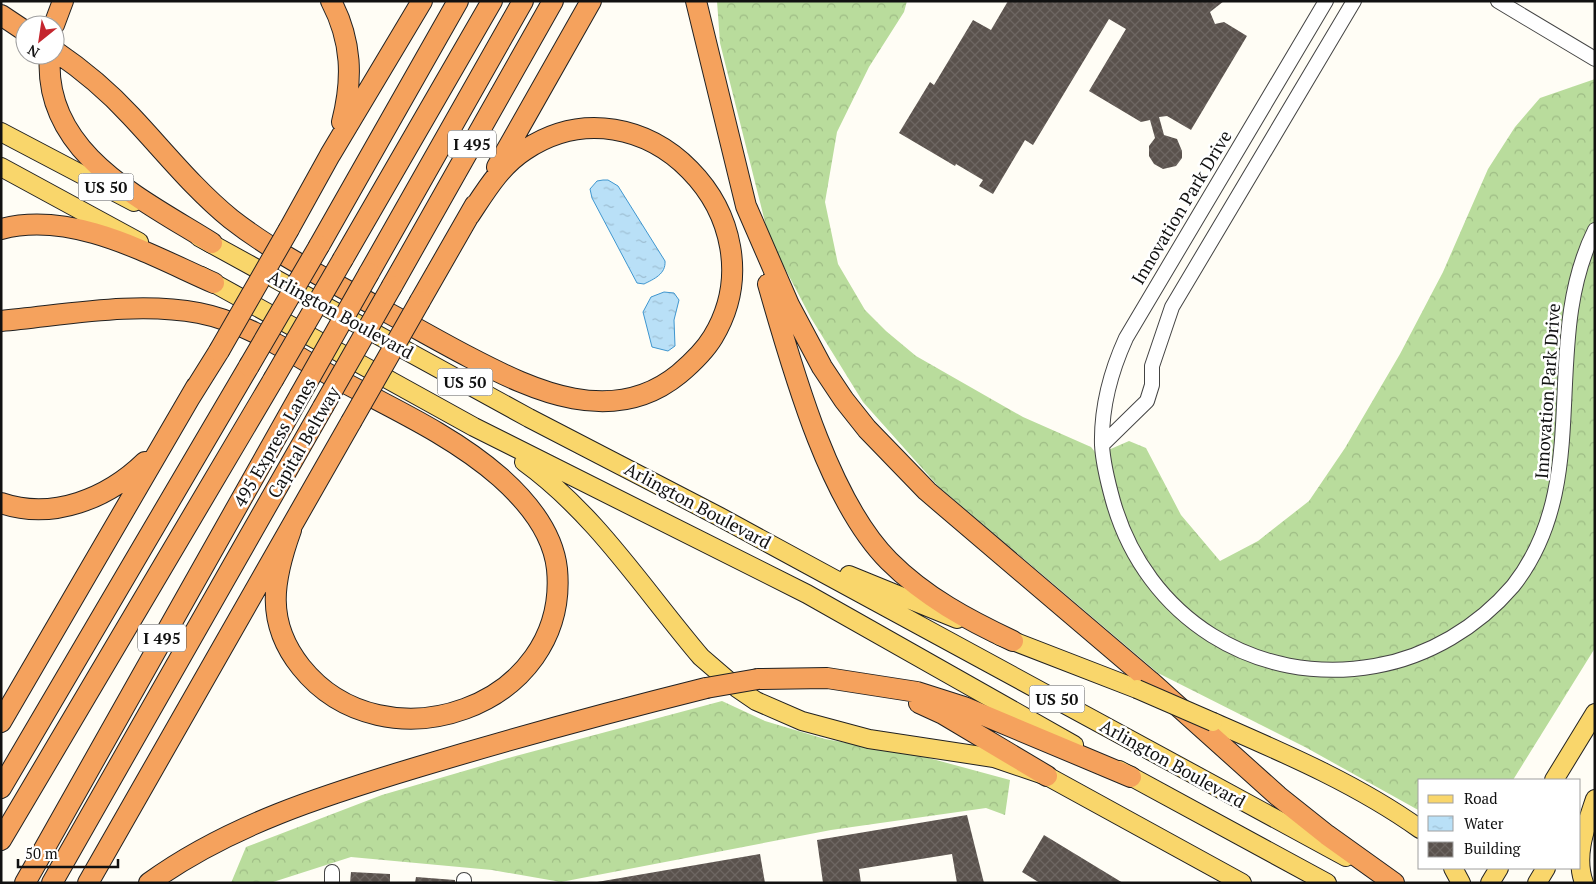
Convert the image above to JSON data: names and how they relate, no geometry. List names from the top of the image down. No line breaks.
{"streets":{"highway":["I 495","495 Express Lanes","Capital Beltway"],"main road":["US 50","Arlington Boulevard"],"street":["Innovation Park Drive"]},"legend":["Road","Water","Building"],"scale_bar":"50 m","north":"bottom left"}
